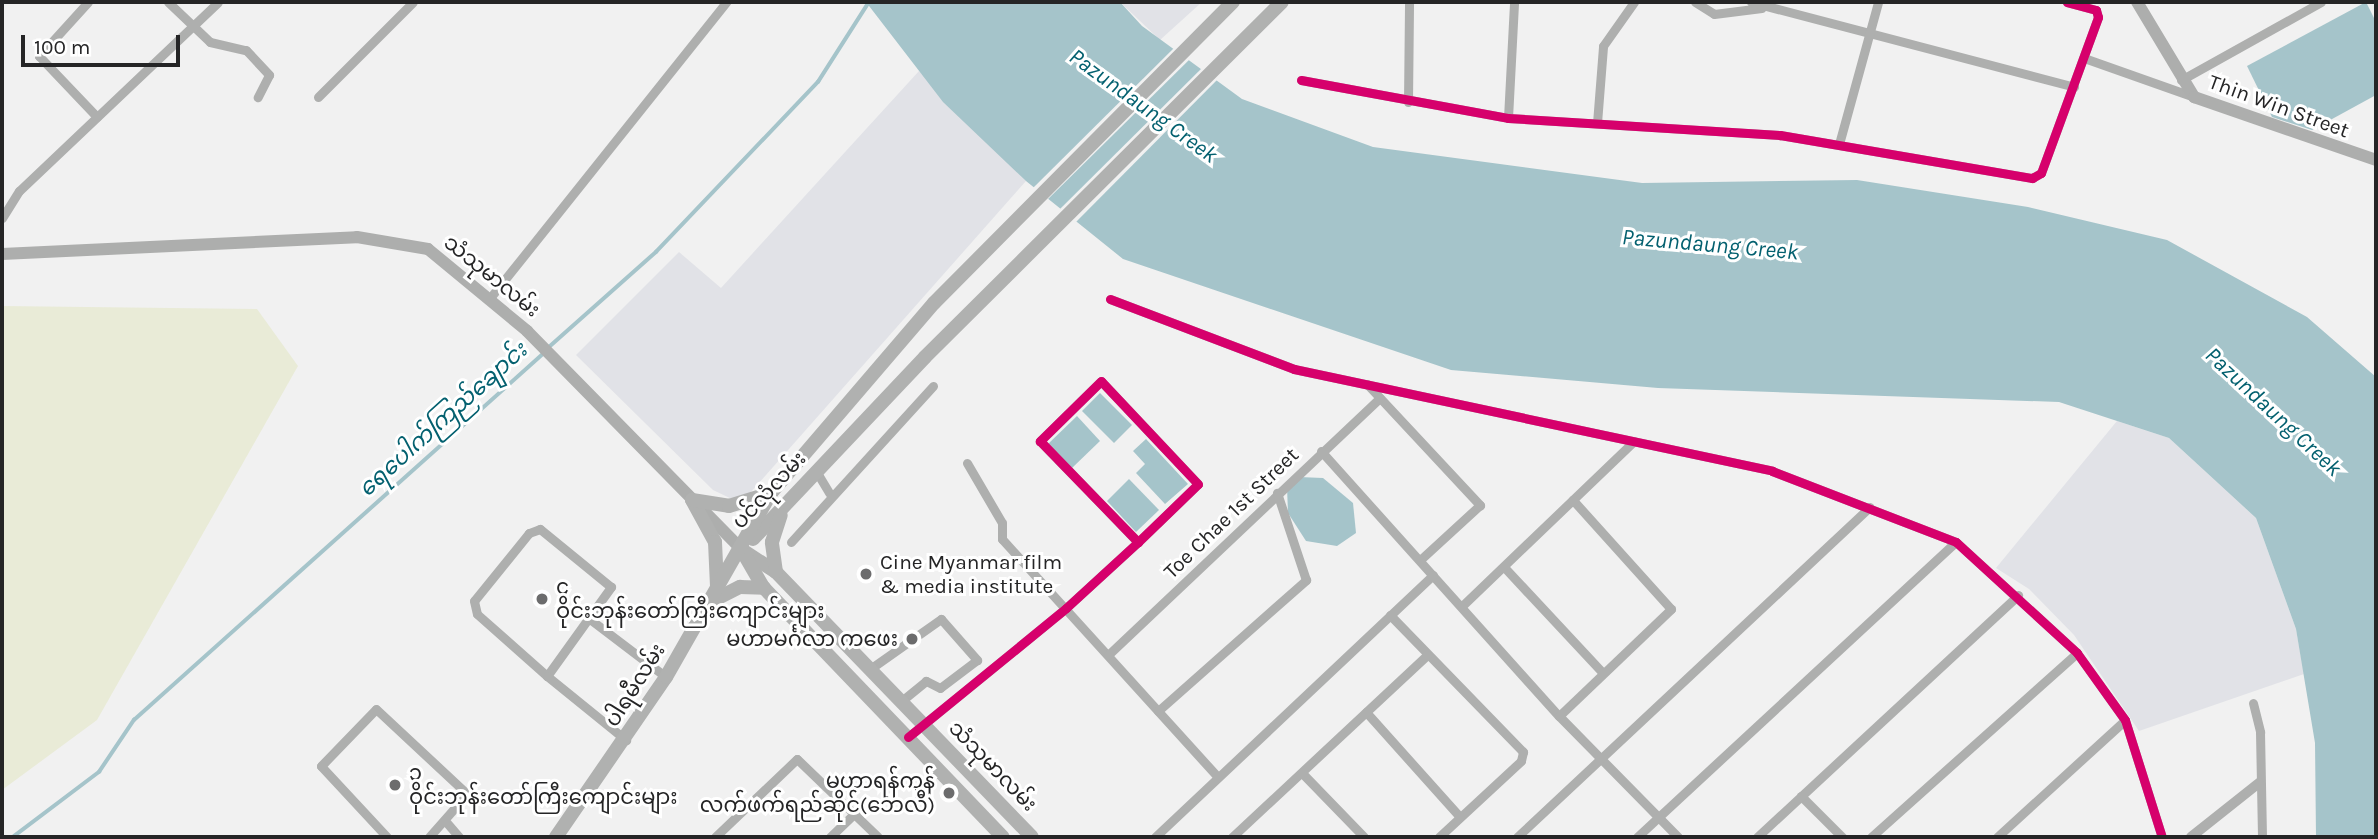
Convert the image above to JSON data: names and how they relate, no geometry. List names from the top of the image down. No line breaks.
{"streets":{"main road":["Thin Win Street","သံသုမာလမ်း","ပင်လုံလမ်း","ပါရမီလမ်း"],"street":["Toe Chae 1st Street"]},"crossings":[["သံသုမာလမ်း","ပင်လုံလမ်း"],["သံသုမာလမ်း","ပါရမီလမ်း"],["ပင်လုံလမ်း","ပါရမီလမ်း"]],"water":["Pazundaung Creek","ရေပေါက်ကြည်ချောင်း"],"places":["Cine Myanmar film & media institute","၄ ဝိုင်းဘုန်းတော်ကြီးကျောင်းများ","မဟာမင်္ဂလာ ကဖေး","၃ ဝိုင်းဘုန်းတော်ကြီးကျောင်းများ","မဟာရန်ကုန် လက်ဖက်ရည်ဆိုင်(ဘေလီ)"],"scale_bar":"100 m"}
